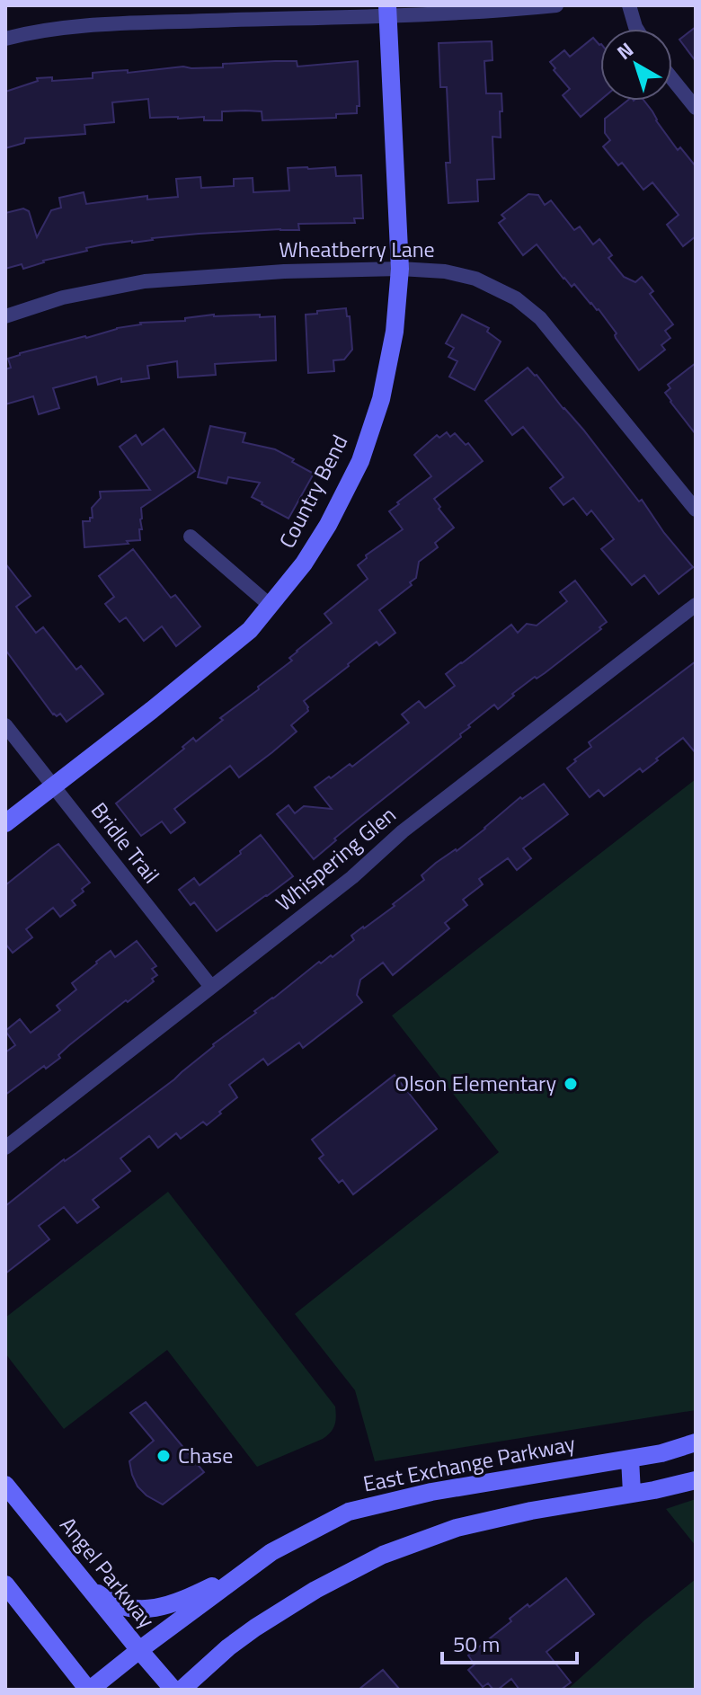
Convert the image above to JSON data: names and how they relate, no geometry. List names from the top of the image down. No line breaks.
{"streets":{"street":["Wheatberry Lane","Country Bend","Bridle Trail","Whispering Glen","East Exchange Parkway","Angel Parkway"]},"crossings":[["Wheatberry Lane","Country Bend"],["Country Bend","Bridle Trail"],["Bridle Trail","Whispering Glen"],["East Exchange Parkway","Angel Parkway"]],"places":["Olson Elementary","Chase"],"scale_bar":"50 m","north":"top left"}
